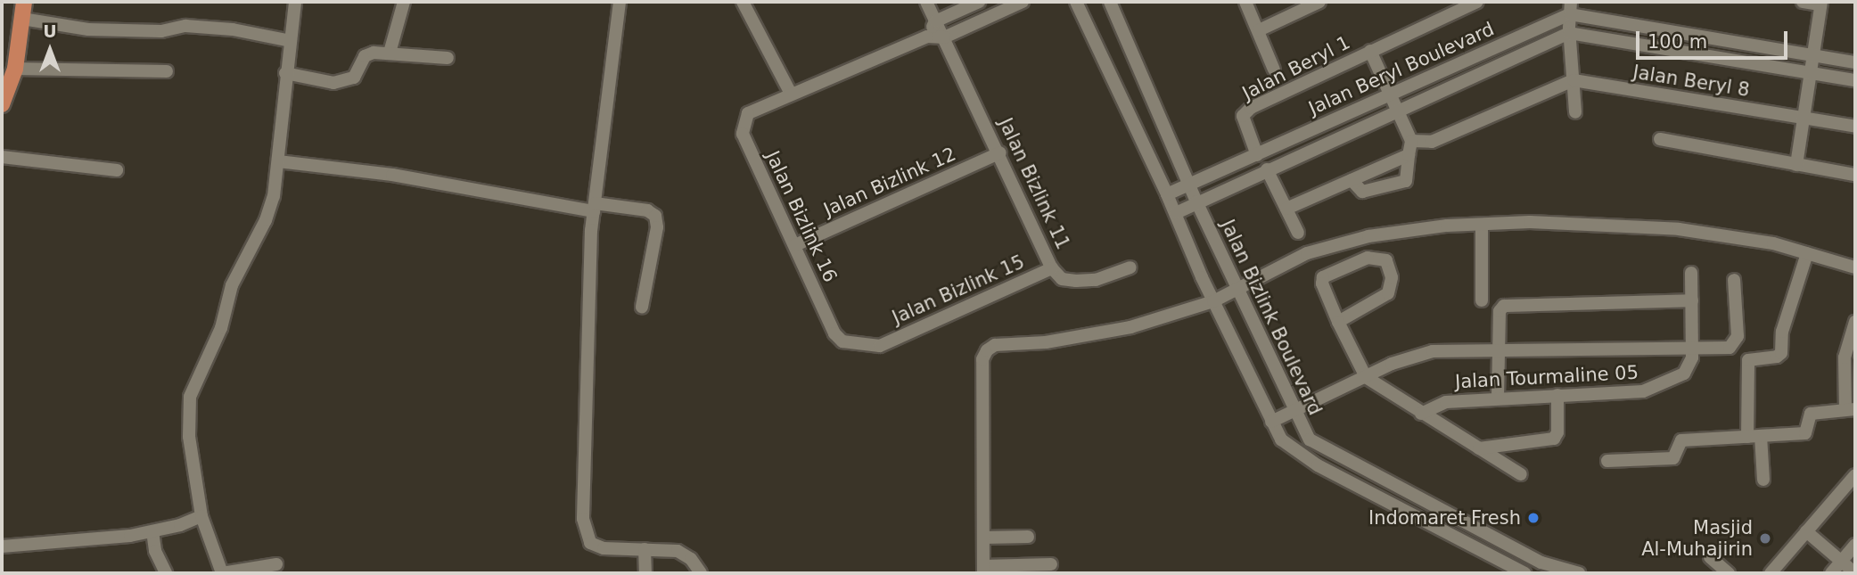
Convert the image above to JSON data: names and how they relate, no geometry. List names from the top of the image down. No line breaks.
{"streets":{"street":["Jalan Beryl 1","Jalan Beryl Boulevard","Jalan Beryl 8","Jalan Bizlink 12","Jalan Bizlink 11","Jalan Bizlink 16","Jalan Bizlink 15","Jalan Bizlink Boulevard","Jalan Tourmaline 05"]},"crossings":[["Jalan Beryl 1","Jalan Beryl Boulevard"],["Jalan Beryl Boulevard","Jalan Bizlink Boulevard"],["Jalan Bizlink 12","Jalan Bizlink 11"],["Jalan Bizlink 12","Jalan Bizlink 16"],["Jalan Bizlink 11","Jalan Bizlink 15"],["Jalan Bizlink 16","Jalan Bizlink 15"]],"places":["Indomaret Fresh","Masjid Al-Muhajirin"],"scale_bar":"100 m","north":"top"}
